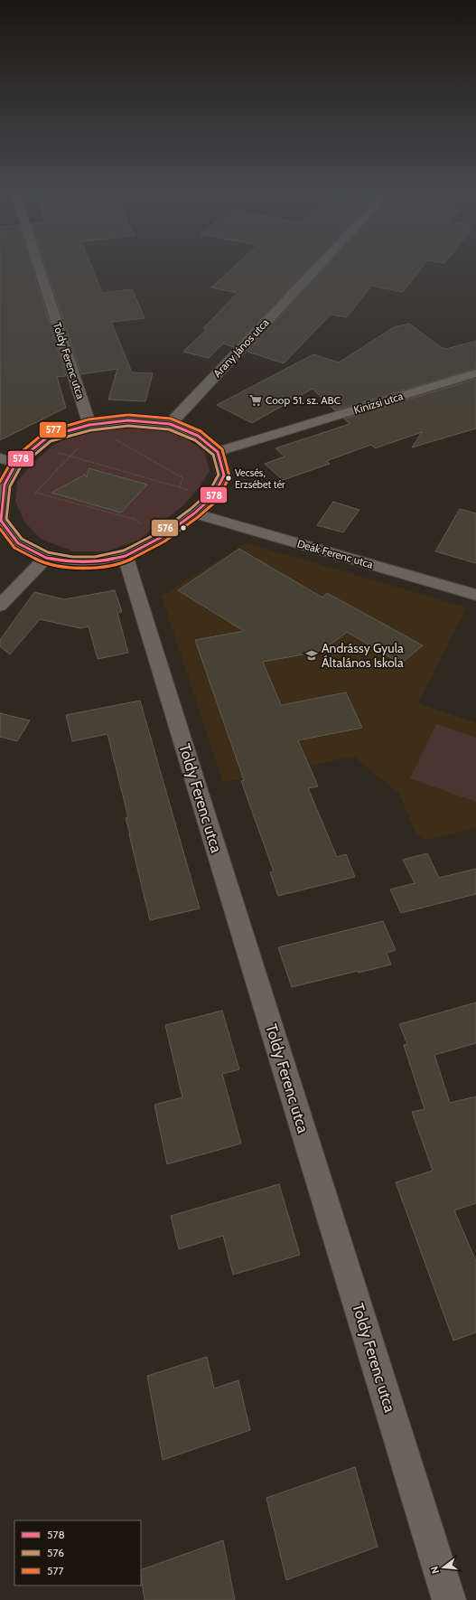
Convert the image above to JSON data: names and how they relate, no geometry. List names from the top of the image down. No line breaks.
{"streets":{"street":["Arany János utca","Toldy Ferenc utca","Kinizsi utca","Deák Ferenc utca"]},"places":{"supermarket":["Coop 51. sz. ABC"],"other":["Vecsés, Erzsébet tér"],"school or university":["Andrássy Gyula Általános Iskola"]},"lines":["transit line 577","transit line 578","transit line 576"],"legend":["578","576","577"],"north":"left"}
